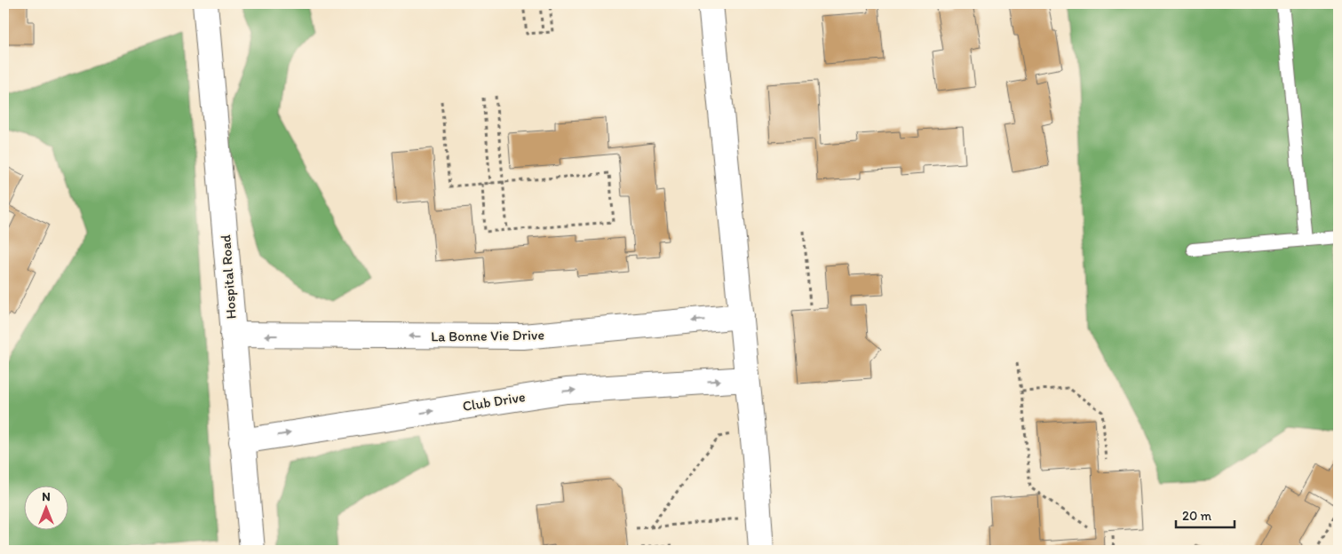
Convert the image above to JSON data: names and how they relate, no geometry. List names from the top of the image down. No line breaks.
{"streets":{"street":["Hospital Road","La Bonne Vie Drive","Club Drive"]},"crossings":[["Hospital Road","La Bonne Vie Drive"],["Hospital Road","Club Drive"]],"one_way":["La Bonne Vie Drive","Club Drive"],"scale_bar":"20 m","north":"top"}
